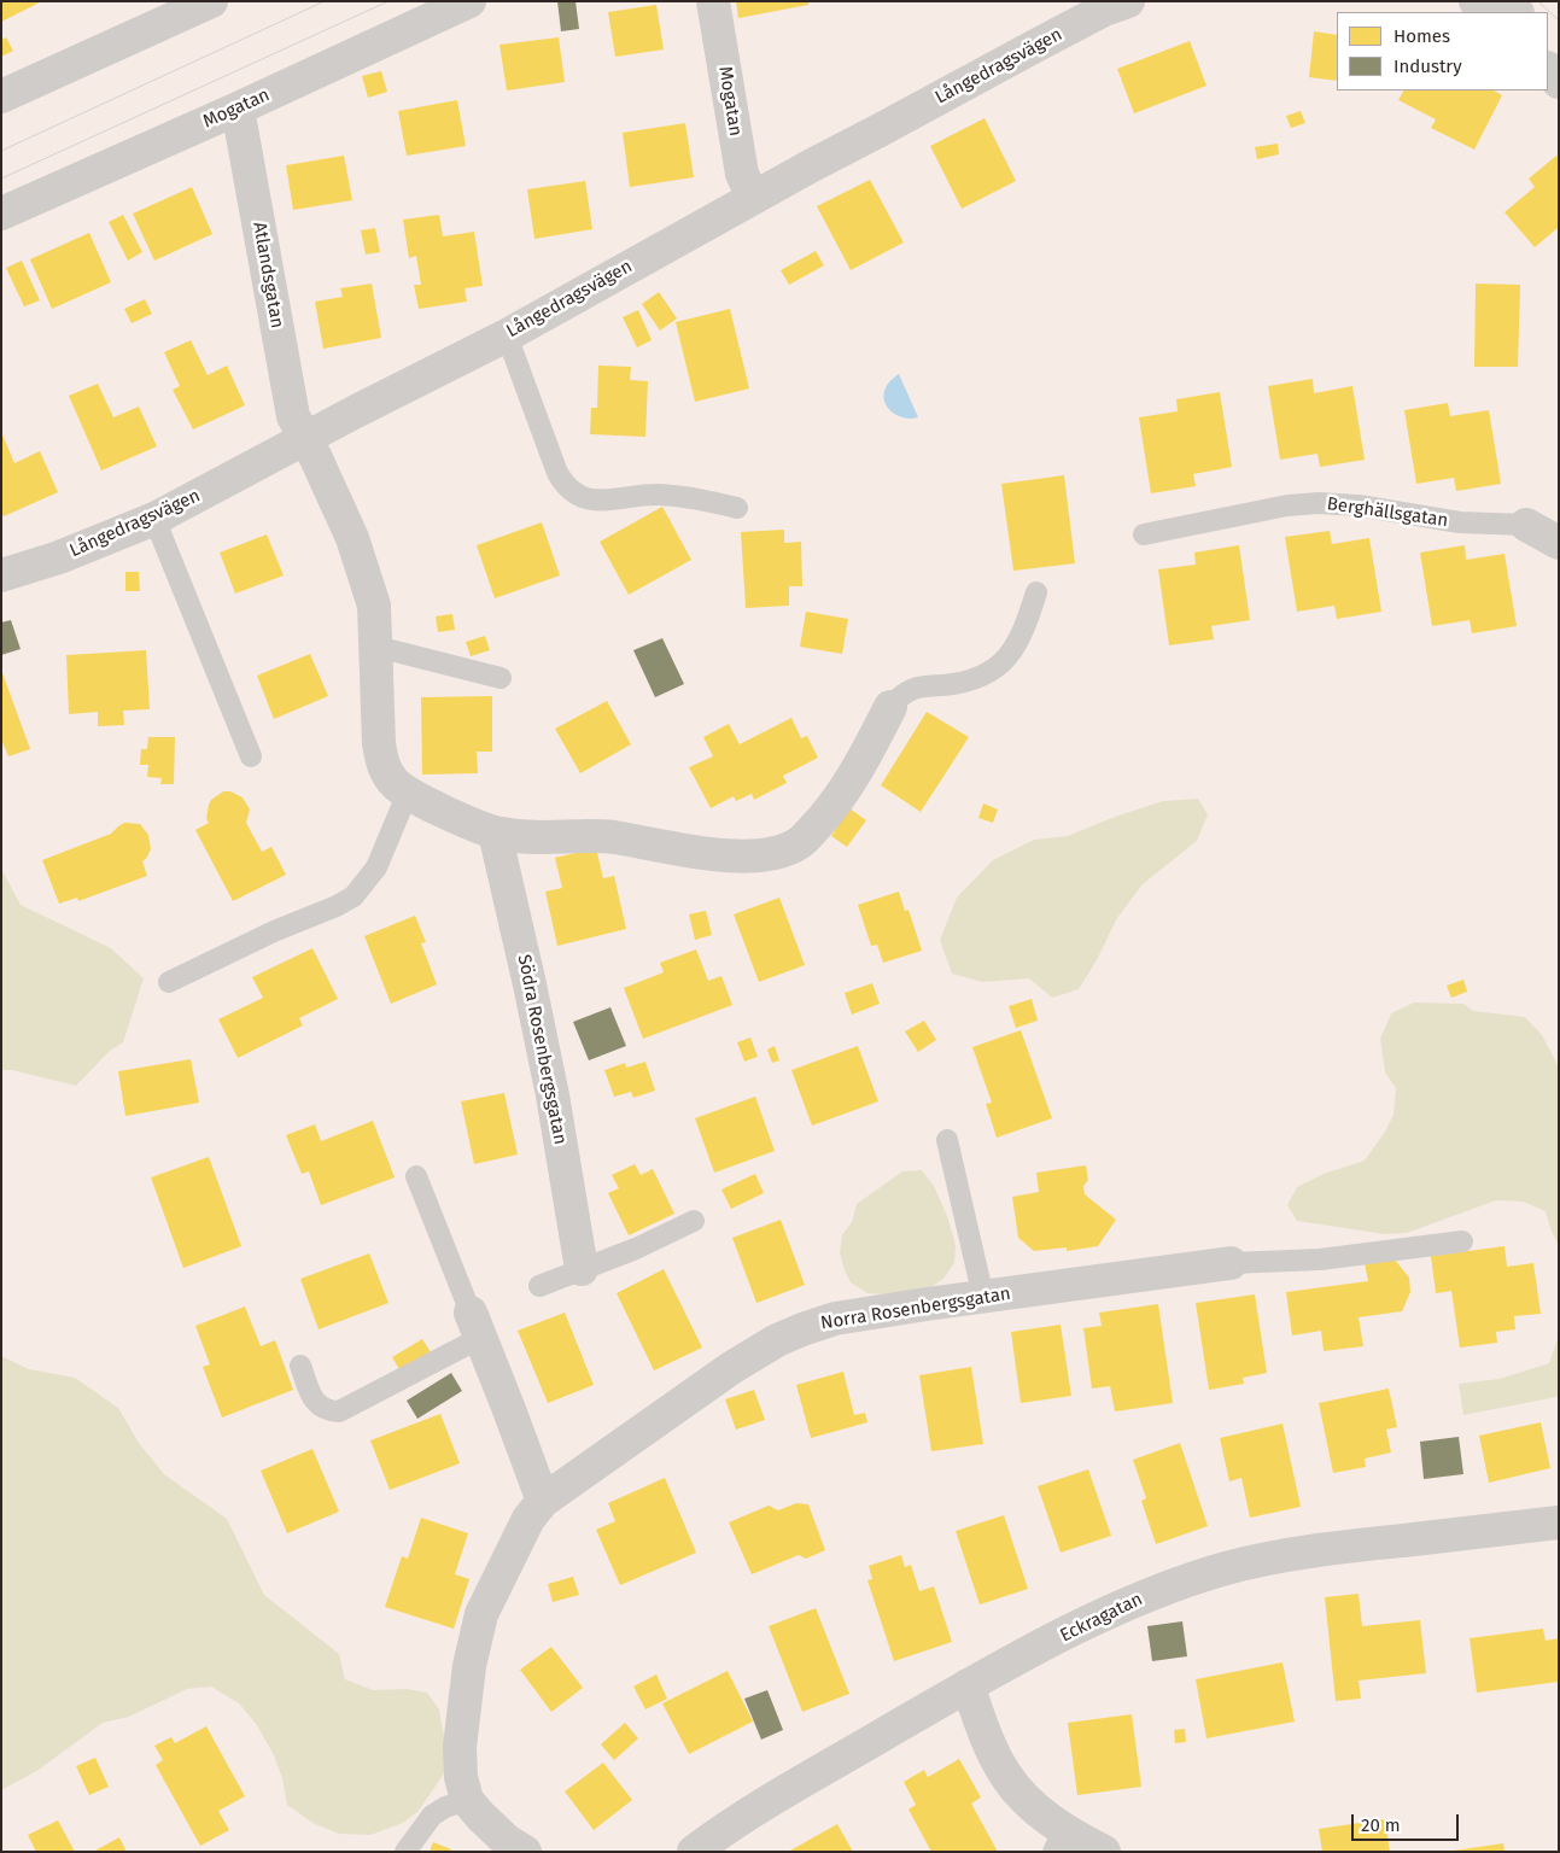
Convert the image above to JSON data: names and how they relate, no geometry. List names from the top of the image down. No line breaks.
{"streets":{"street":["Långedragsvägen","Mogatan","Atlandsgatan","Berghällsgatan","Södra Rosenbergsgatan","Norra Rosenbergsgatan","Eckragatan"]},"crossings":[["Långedragsvägen","Mogatan"],["Långedragsvägen","Atlandsgatan"],["Mogatan","Atlandsgatan"]],"legend":["Homes","Industry"],"scale_bar":"20 m"}
